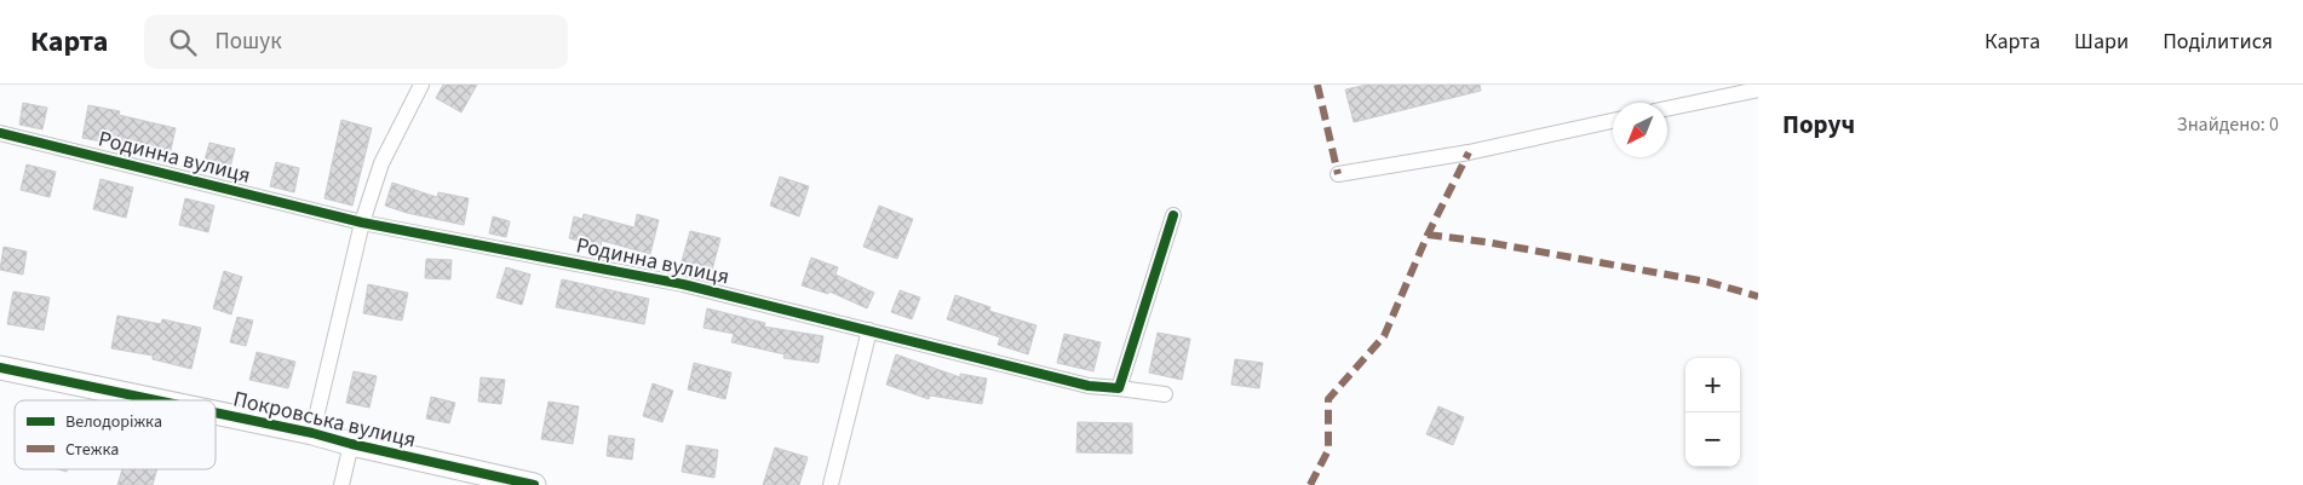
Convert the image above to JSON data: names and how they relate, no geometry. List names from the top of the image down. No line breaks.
{"streets":{"street":["Родинна вулиця","Покровська вулиця"]},"legend":["Велодоріжка","Стежка"],"north":"bottom left","page":{"header":"Карта","search":"Пошук","nav":["Карта","Шари","Поділитися"],"heading":["Поруч","Знайдено: 0"],"map_buttons":["+","−"]}}
